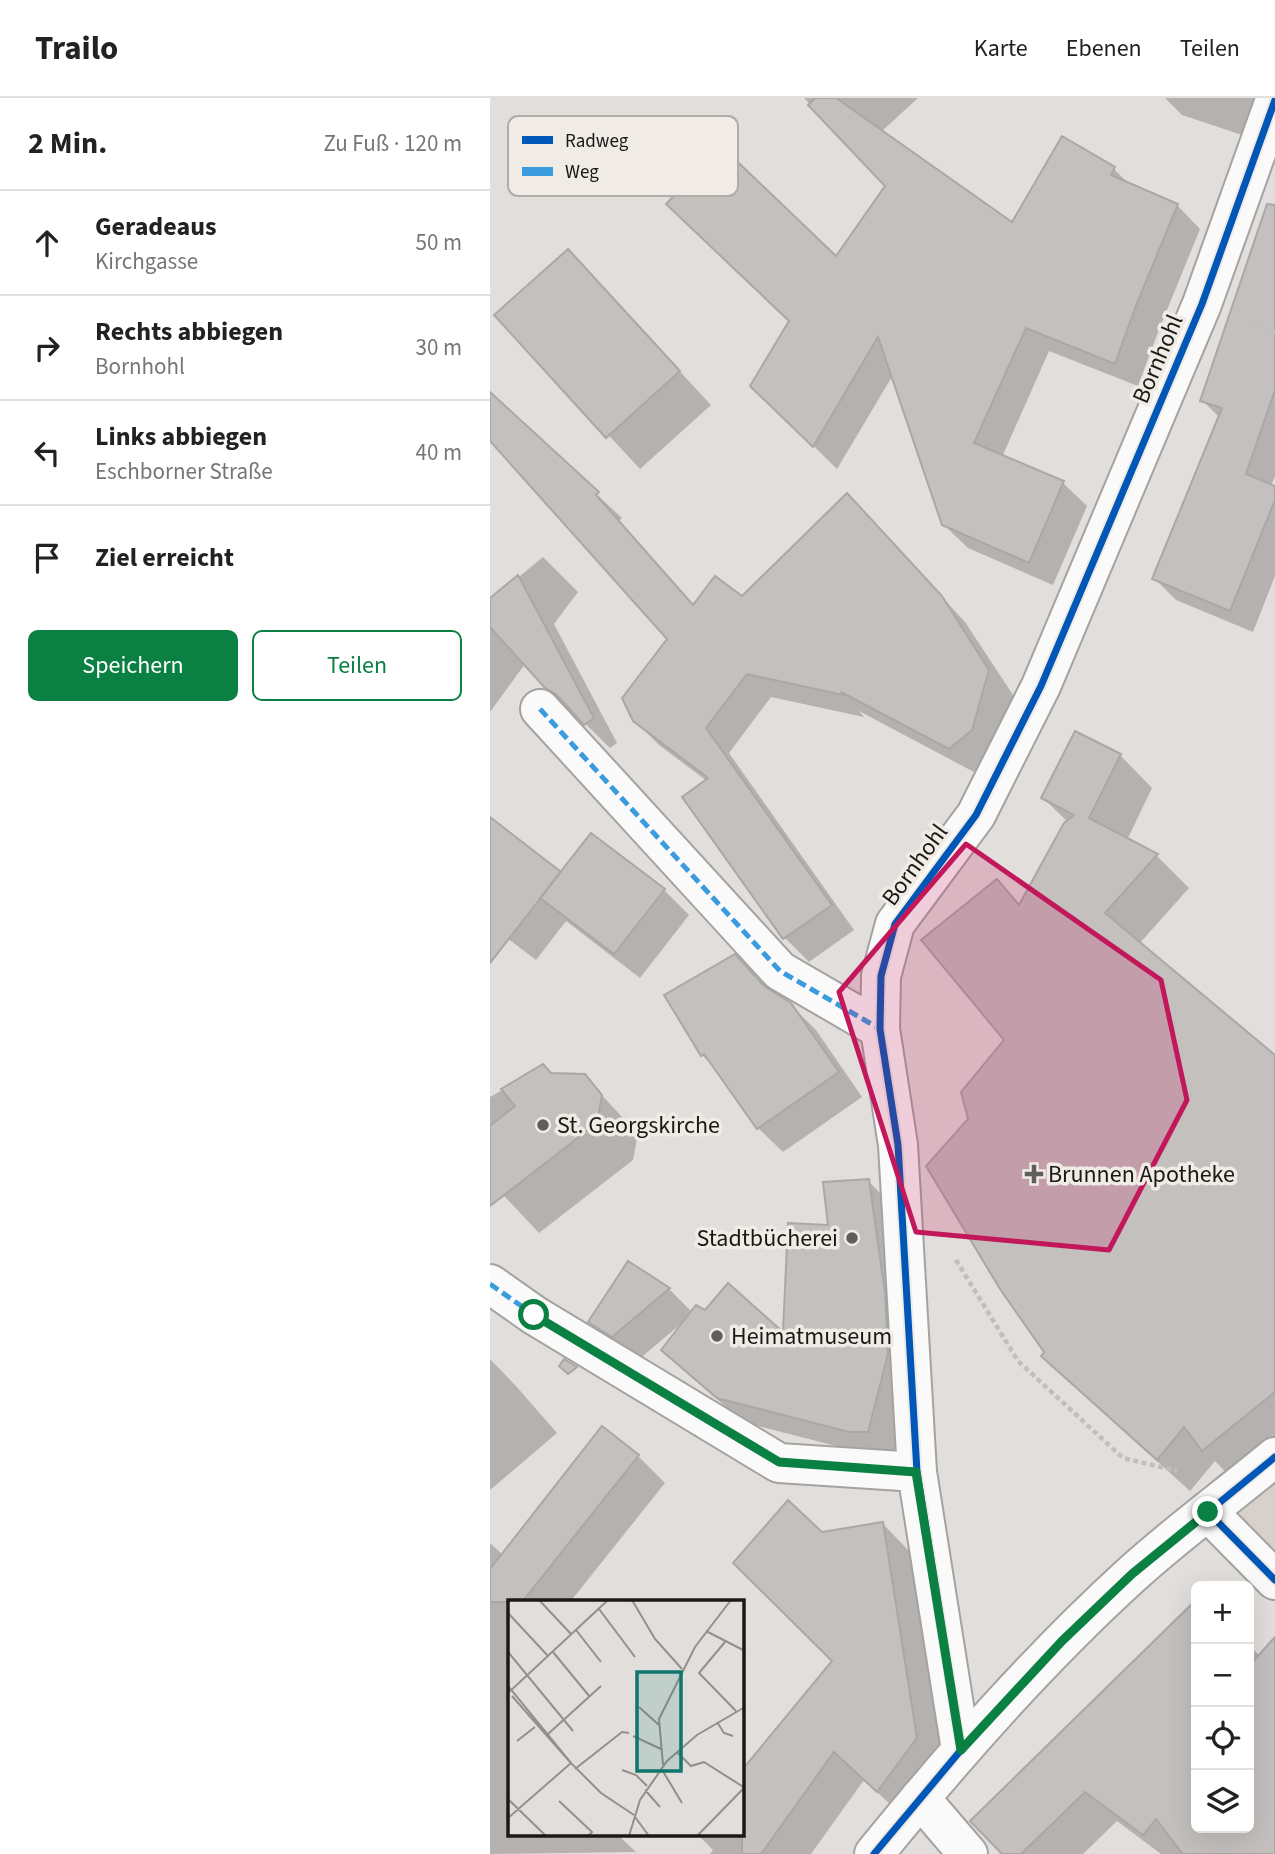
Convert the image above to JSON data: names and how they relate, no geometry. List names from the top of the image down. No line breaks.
{"streets":{"street":["Bornhohl"]},"places":{"other":["St. Georgskirche","Stadtbücherei","Heimatmuseum"],"health":["Brunnen Apotheke"]},"legend":["Radweg","Weg"],"page":{"header":"Trailo","nav":["Karte","Ebenen","Teilen"],"heading":["2 Min.","Zu Fuß · 120 m"],"list":[["Geradeaus","Kirchgasse","50 m"],["Rechts abbiegen","Bornhohl","30 m"],["Links abbiegen","Eschborner Straße","40 m"],"Ziel erreicht"],"buttons":["Speichern","Teilen"],"map_buttons":["+","−"]}}
